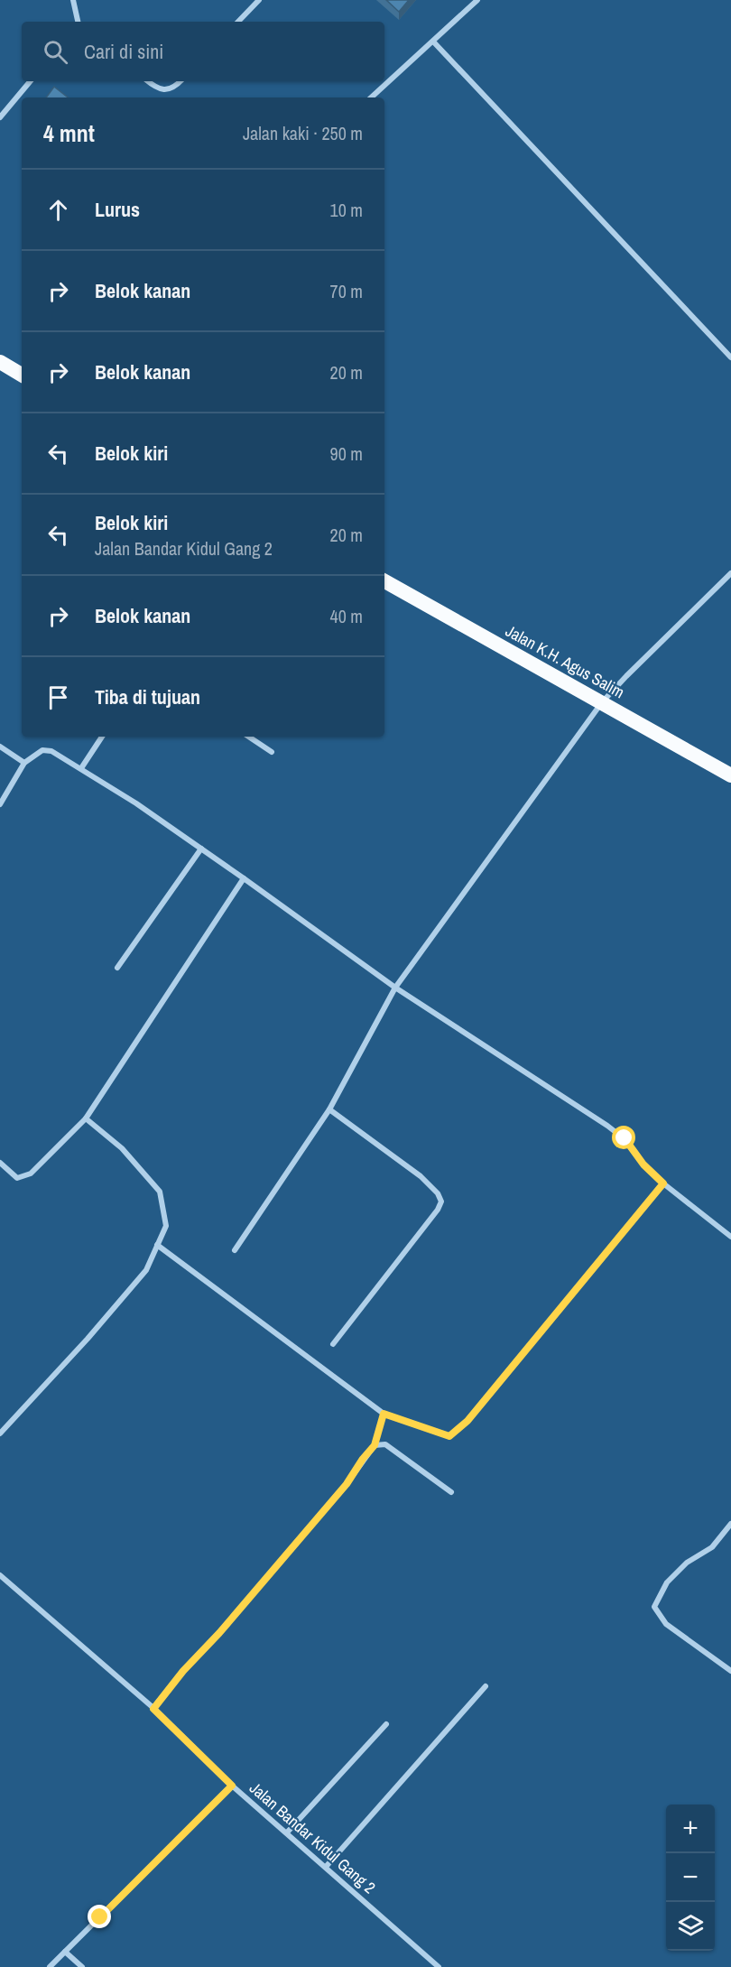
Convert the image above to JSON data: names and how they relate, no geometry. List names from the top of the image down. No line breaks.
{"streets":{"highway":["Jalan K.H. Agus Salim"],"street":["Jalan Bandar Kidul Gang 2"]},"page":{"search":"Cari di sini","heading":["4 mnt","Jalan kaki · 250 m"],"list":[["Lurus","10 m"],["Belok kanan","70 m"],["Belok kanan","20 m"],["Belok kiri","90 m"],["Belok kiri","Jalan Bandar Kidul Gang 2","20 m"],["Belok kanan","40 m"],"Tiba di tujuan"],"map_buttons":["+","−"]}}
